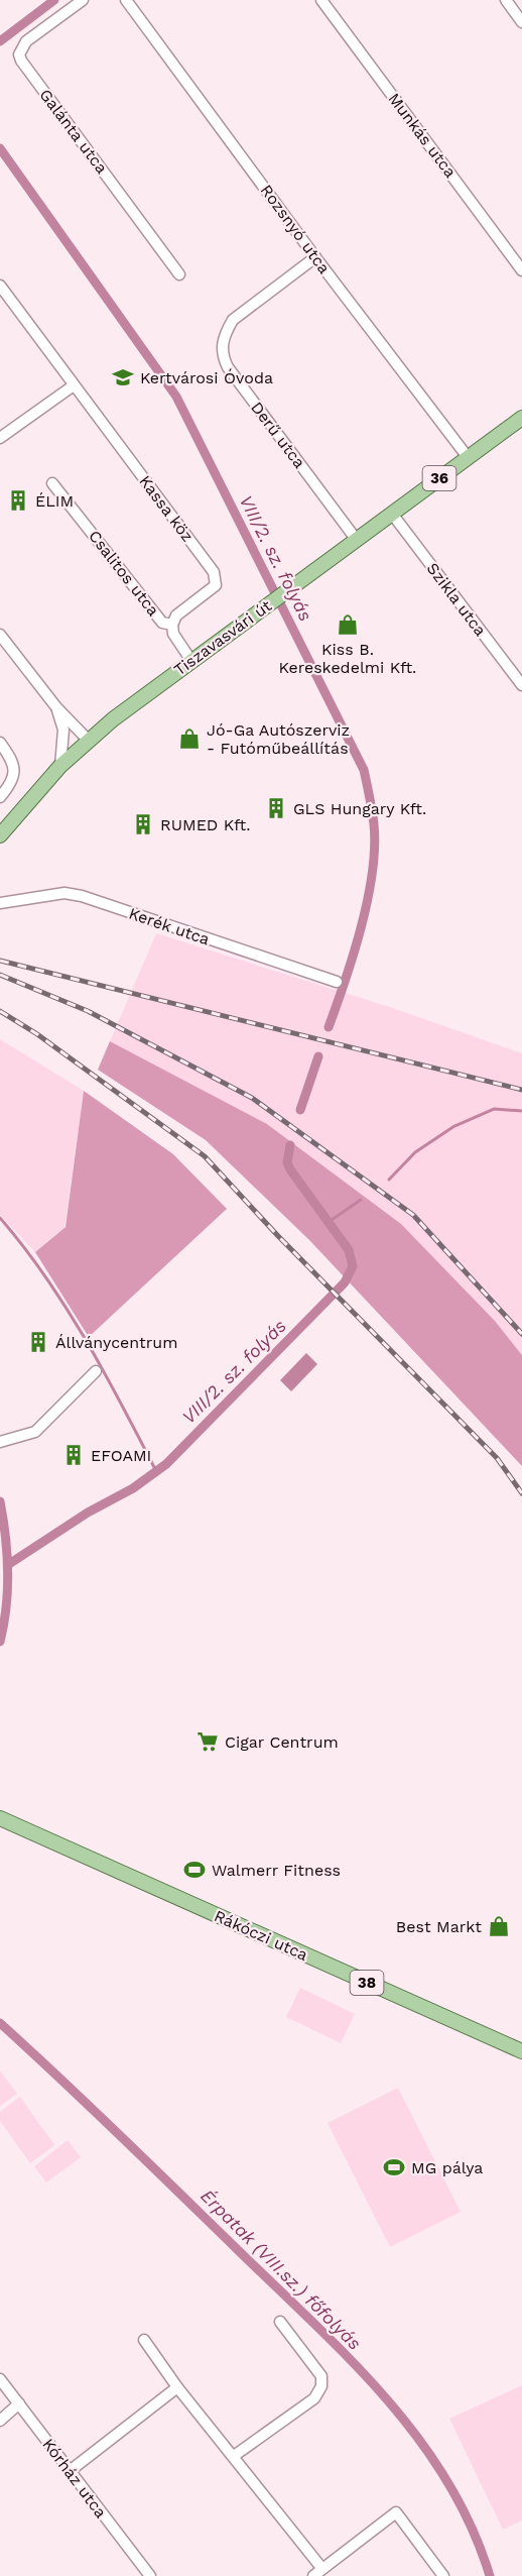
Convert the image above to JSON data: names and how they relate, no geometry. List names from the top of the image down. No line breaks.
{"streets":{"main road":["36","Tiszavasvári út","Rákóczi utca","38"],"street":["Galánta utca","Munkás utca","Rozsnyó utca","Derű utca","Kassa köz","Csalitos utca","Szikla utca","Kerék utca","Kórház utca"]},"crossings":[["Rozsnyó utca","Derű utca"],["Rozsnyó utca","Tiszavasvári út"],["Derű utca","Tiszavasvári út"],["Kassa köz","Csalitos utca"],["Csalitos utca","Tiszavasvári út"],["Szikla utca","Tiszavasvári út"]],"water":["VIII/2. sz. folyás","Érpatak (VIII.sz.) főfolyás"],"places":{"school or university":["Kertvárosi Óvoda"],"building":["ÉLIM","GLS Hungary Kft.","RUMED Kft.","Állványcentrum","EFOAMI"],"shop":["Kiss B. Kereskedelmi Kft.","Jó-Ga Autószerviz - Futóműbeállítás","Best Markt"],"supermarket":["Cigar Centrum"],"sports":["Walmerr Fitness","MG pálya"]}}
